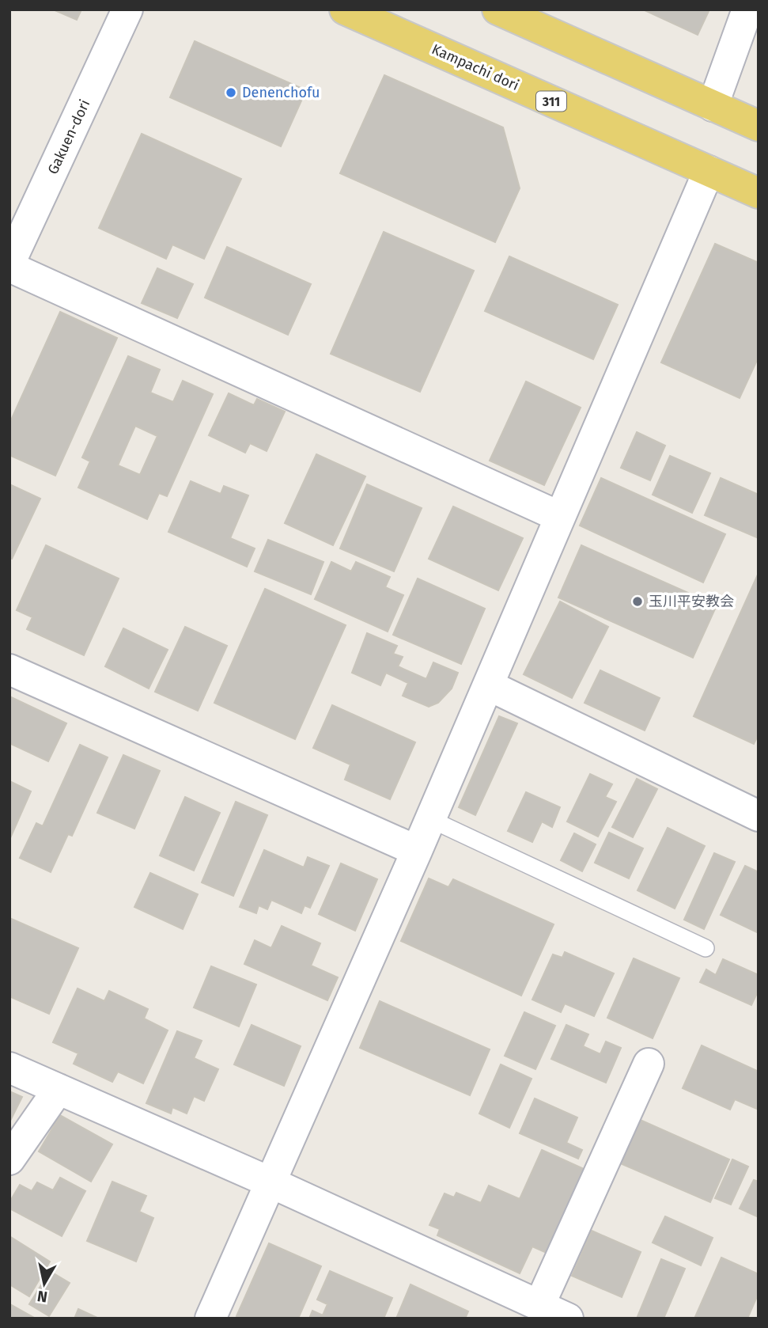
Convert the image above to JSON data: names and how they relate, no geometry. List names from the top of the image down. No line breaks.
{"streets":{"main road":["Kampachi dori","311"],"street":["Gakuen-dori"]},"places":["Denenchofu","玉川平安教会"],"north":"bottom"}
